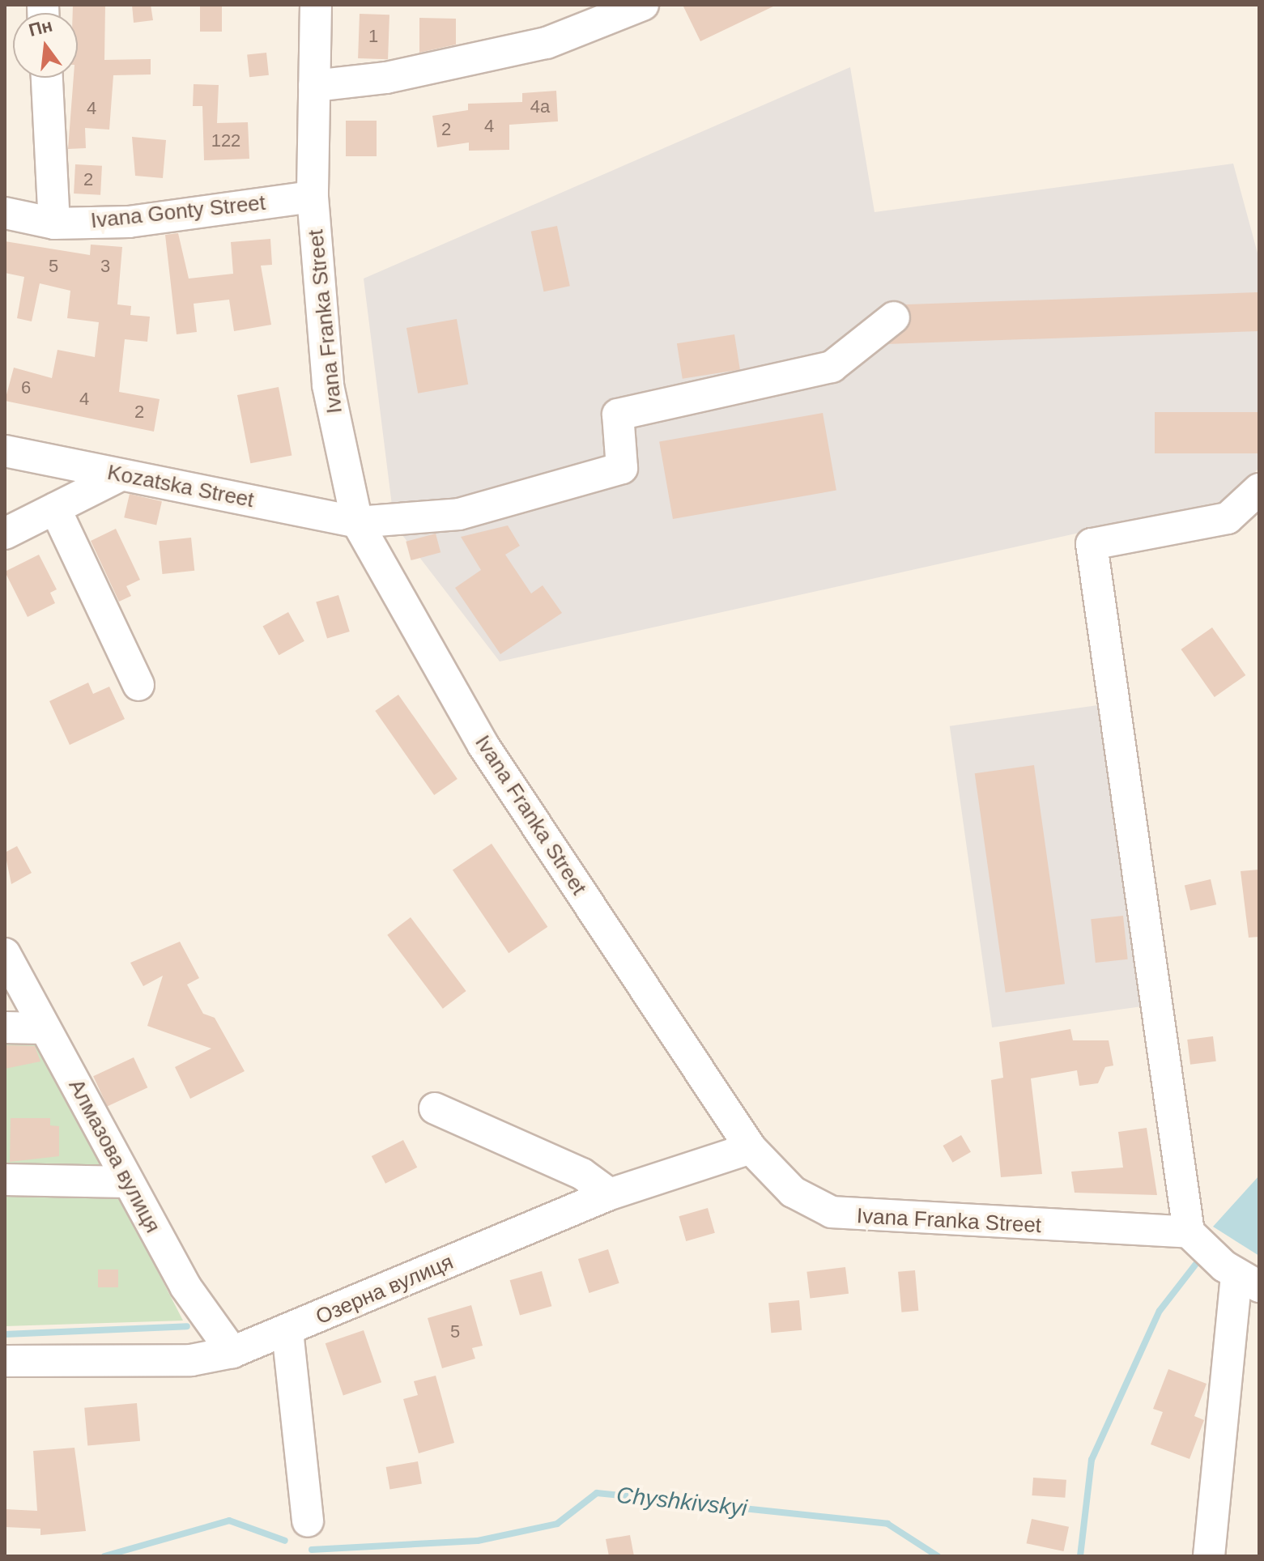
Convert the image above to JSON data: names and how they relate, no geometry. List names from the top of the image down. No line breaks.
{"streets":{"street":["Ivana Gonty Street","Ivana Franka Street","Kozatska Street","Алмазова вулиця","Озерна вулиця"]},"crossings":[["Ivana Gonty Street","Ivana Franka Street"],["Ivana Franka Street","Kozatska Street"],["Ivana Franka Street","Озерна вулиця"],["Алмазова вулиця","Озерна вулиця"]],"water":["Chyshkivskyi"],"house_numbers":["1","4а","4","4","2","122","2","5","3","6","4","2","5"],"north":"top"}
